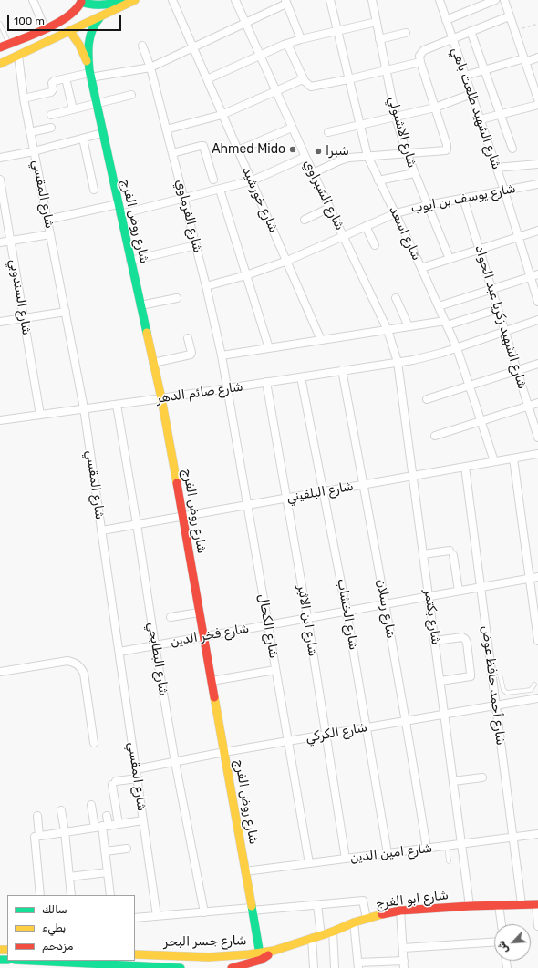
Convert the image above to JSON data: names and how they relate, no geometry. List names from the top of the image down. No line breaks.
{"streets":{"street":["شارع الشهيد طلعت باهي","شارع الاشبولي","شارع المقسي","شارع الشبراوي","شارع يوسف بن ايوب","شارع خورشيد","شارع الفرماوي","شارع روض الفرج","شارع اسعد","شارع السندوبي","شارع الشهيد زكريا عبد الجواد","شارع صائم الدهر","شارع البلقيني","شارع رسلان","شارع الخشاب","شارع بكتمر","شارع ابن الاثير","شارع الكحال","شارع فخر الدين","شارع البطايحي","شارع أحمد حافظ عوض","شارع الكركي","شارع امين الدين","شارع ابو الفرج","شارع جسر البحر"]},"crossings":[["شارع الشهيد طلعت باهي","شارع يوسف بن ايوب"],["شارع الاشبولي","شارع يوسف بن ايوب"],["شارع المقسي","شارع صائم الدهر"],["شارع المقسي","شارع البلقيني"],["شارع المقسي","شارع فخر الدين"],["شارع المقسي","شارع الكركي"],["شارع الشبراوي","شارع يوسف بن ايوب"],["شارع الشبراوي","شارع بكتمر"],["شارع يوسف بن ايوب","شارع خورشيد"],["شارع يوسف بن ايوب","شارع الفرماوي"],["شارع يوسف بن ايوب","شارع اسعد"],["شارع يوسف بن ايوب","شارع الشهيد زكريا عبد الجواد"],["شارع الفرماوي","شارع صائم الدهر"],["شارع الفرماوي","شارع الكحال"],["شارع روض الفرج","شارع صائم الدهر"],["شارع روض الفرج","شارع البلقيني"],["شارع روض الفرج","شارع فخر الدين"],["شارع روض الفرج","شارع الكركي"],["شارع روض الفرج","شارع امين الدين"],["شارع روض الفرج","شارع جسر البحر"],["شارع اسعد","شارع صائم الدهر"],["شارع اسعد","شارع البلقيني"],["شارع السندوبي","شارع صائم الدهر"],["شارع الشهيد زكريا عبد الجواد","شارع صائم الدهر"],["شارع صائم الدهر","شارع رسلان"],["شارع صائم الدهر","شارع الخشاب"],["شارع صائم الدهر","شارع بكتمر"],["شارع صائم الدهر","شارع ابن الاثير"],["شارع صائم الدهر","شارع الكحال"],["شارع صائم الدهر","شارع البطايحي"],["شارع البلقيني","شارع رسلان"],["شارع البلقيني","شارع الخشاب"],["شارع البلقيني","شارع بكتمر"],["شارع البلقيني","شارع ابن الاثير"],["شارع البلقيني","شارع الكحال"],["شارع البلقيني","شارع البطايحي"],["شارع البلقيني","شارع أحمد حافظ عوض"],["شارع رسلان","شارع فخر الدين"],["شارع رسلان","شارع الكركي"],["شارع رسلان","شارع امين الدين"],["شارع الخشاب","شارع فخر الدين"],["شارع الخشاب","شارع الكركي"],["شارع الخشاب","شارع امين الدين"],["شارع بكتمر","شارع فخر الدين"],["شارع بكتمر","شارع الكركي"],["شارع بكتمر","شارع امين الدين"],["شارع بكتمر","شارع ابو الفرج"],["شارع ابن الاثير","شارع فخر الدين"],["شارع ابن الاثير","شارع الكركي"],["شارع ابن الاثير","شارع امين الدين"],["شارع الكحال","شارع فخر الدين"],["شارع الكحال","شارع الكركي"],["شارع الكحال","شارع امين الدين"],["شارع فخر الدين","شارع البطايحي"],["شارع فخر الدين","شارع أحمد حافظ عوض"],["شارع البطايحي","شارع الكركي"],["شارع أحمد حافظ عوض","شارع الكركي"],["شارع أحمد حافظ عوض","شارع امين الدين"],["شارع أحمد حافظ عوض","شارع ابو الفرج"],["شارع ابو الفرج","شارع جسر البحر"]],"places":["Ahmed Mido","شبرا"],"legend":["سالك","بطيء","مزدحم"],"scale_bar":"100 m","north":"bottom left"}
